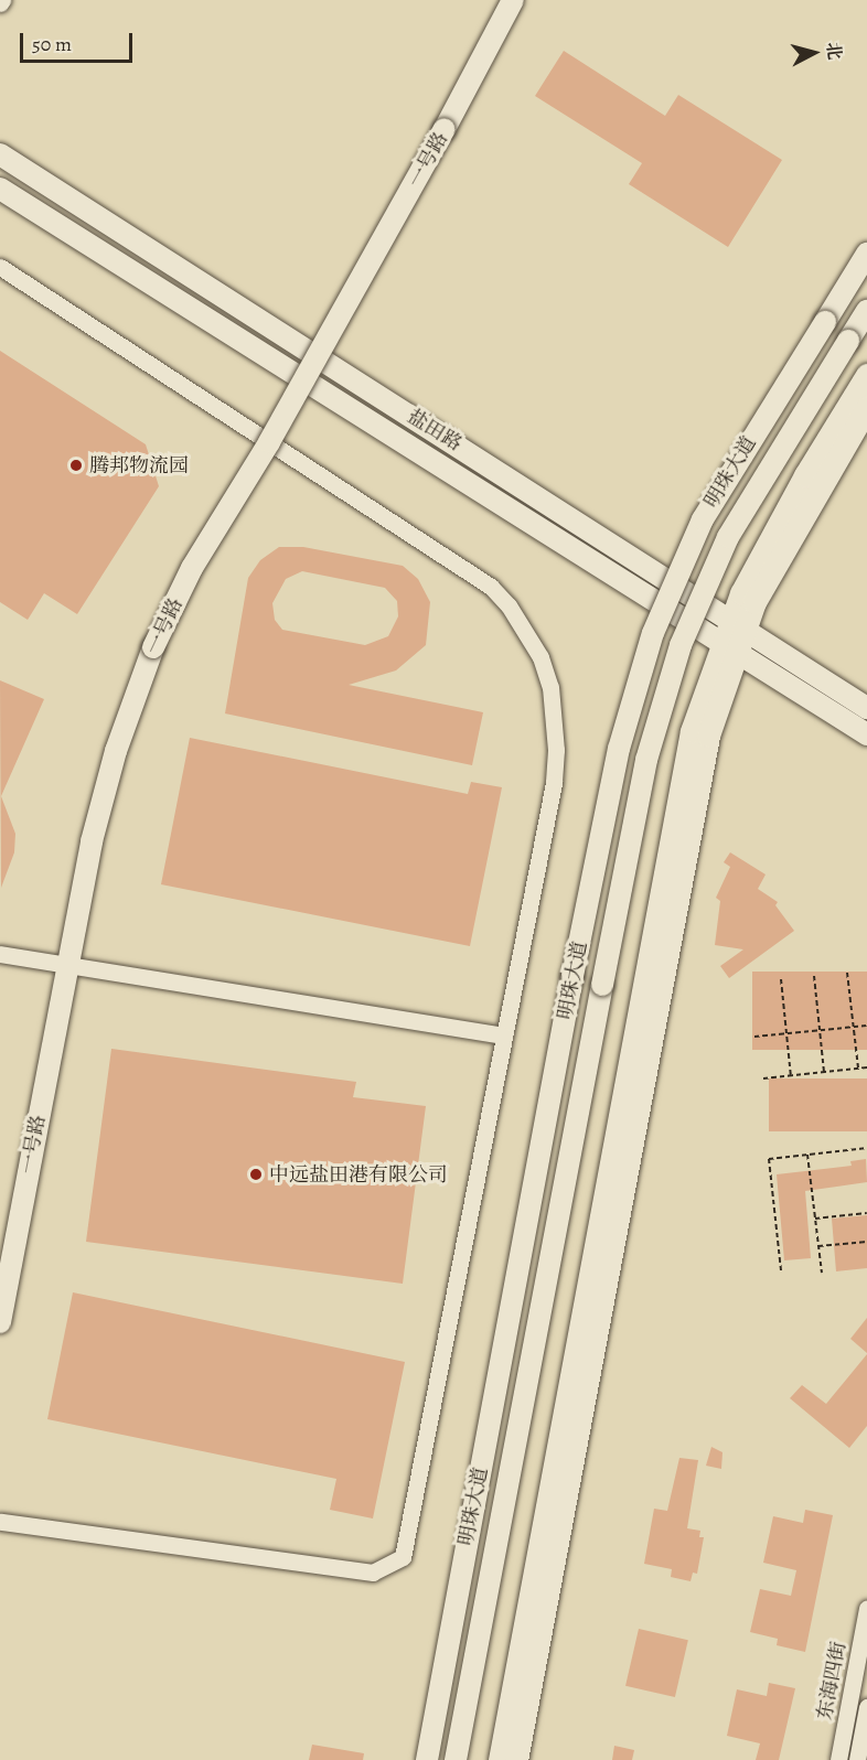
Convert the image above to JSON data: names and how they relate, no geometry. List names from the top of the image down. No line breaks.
{"streets":{"street":["一号路","盐田路","明珠大道","东海四街"]},"places":["腾邦物流园","中远盐田港有限公司"],"scale_bar":"50 m","north":"right"}
